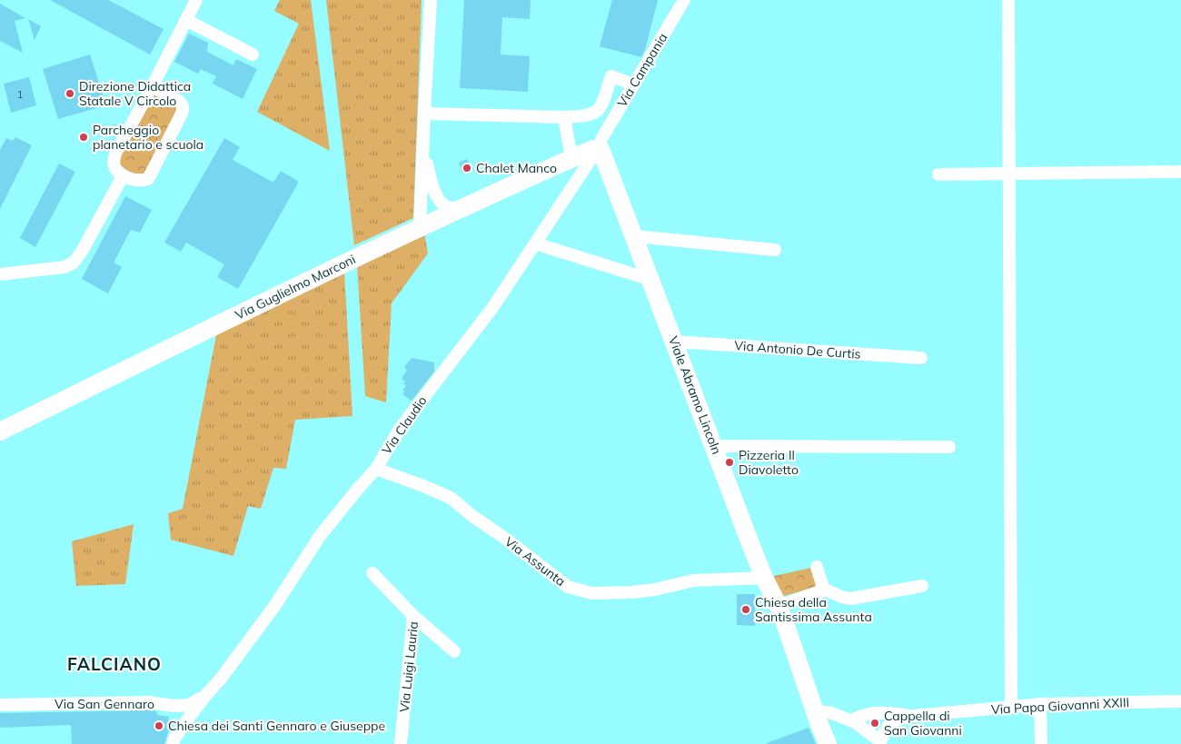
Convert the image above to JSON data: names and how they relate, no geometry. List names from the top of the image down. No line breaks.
{"streets":{"street":["Via Campania","Via Guglielmo Marconi","Via Antonio De Curtis","Viale Abramo Lincoln","Via Claudio","Via Assunta","Via Luigi Lauria","Via San Gennaro","Via Papa Giovanni XXIII"]},"crossings":[["Via Campania","Via Guglielmo Marconi"],["Via Campania","Viale Abramo Lincoln"],["Via Campania","Via Claudio"],["Via Guglielmo Marconi","Viale Abramo Lincoln"],["Via Guglielmo Marconi","Via Claudio"],["Via Antonio De Curtis","Viale Abramo Lincoln"],["Viale Abramo Lincoln","Via Claudio"],["Viale Abramo Lincoln","Via Assunta"],["Via Claudio","Via Assunta"],["Via Claudio","Via San Gennaro"]],"districts":["FALCIANO"],"places":["Direzione Didattica Statale V Circolo","Parcheggio planetario e scuola","Chalet Manco","Pizzeria Il Diavoletto","Chiesa della Santissima Assunta","Cappella di San Giovanni","Chiesa dei Santi Gennaro e Giuseppe"],"house_numbers":["1"]}
